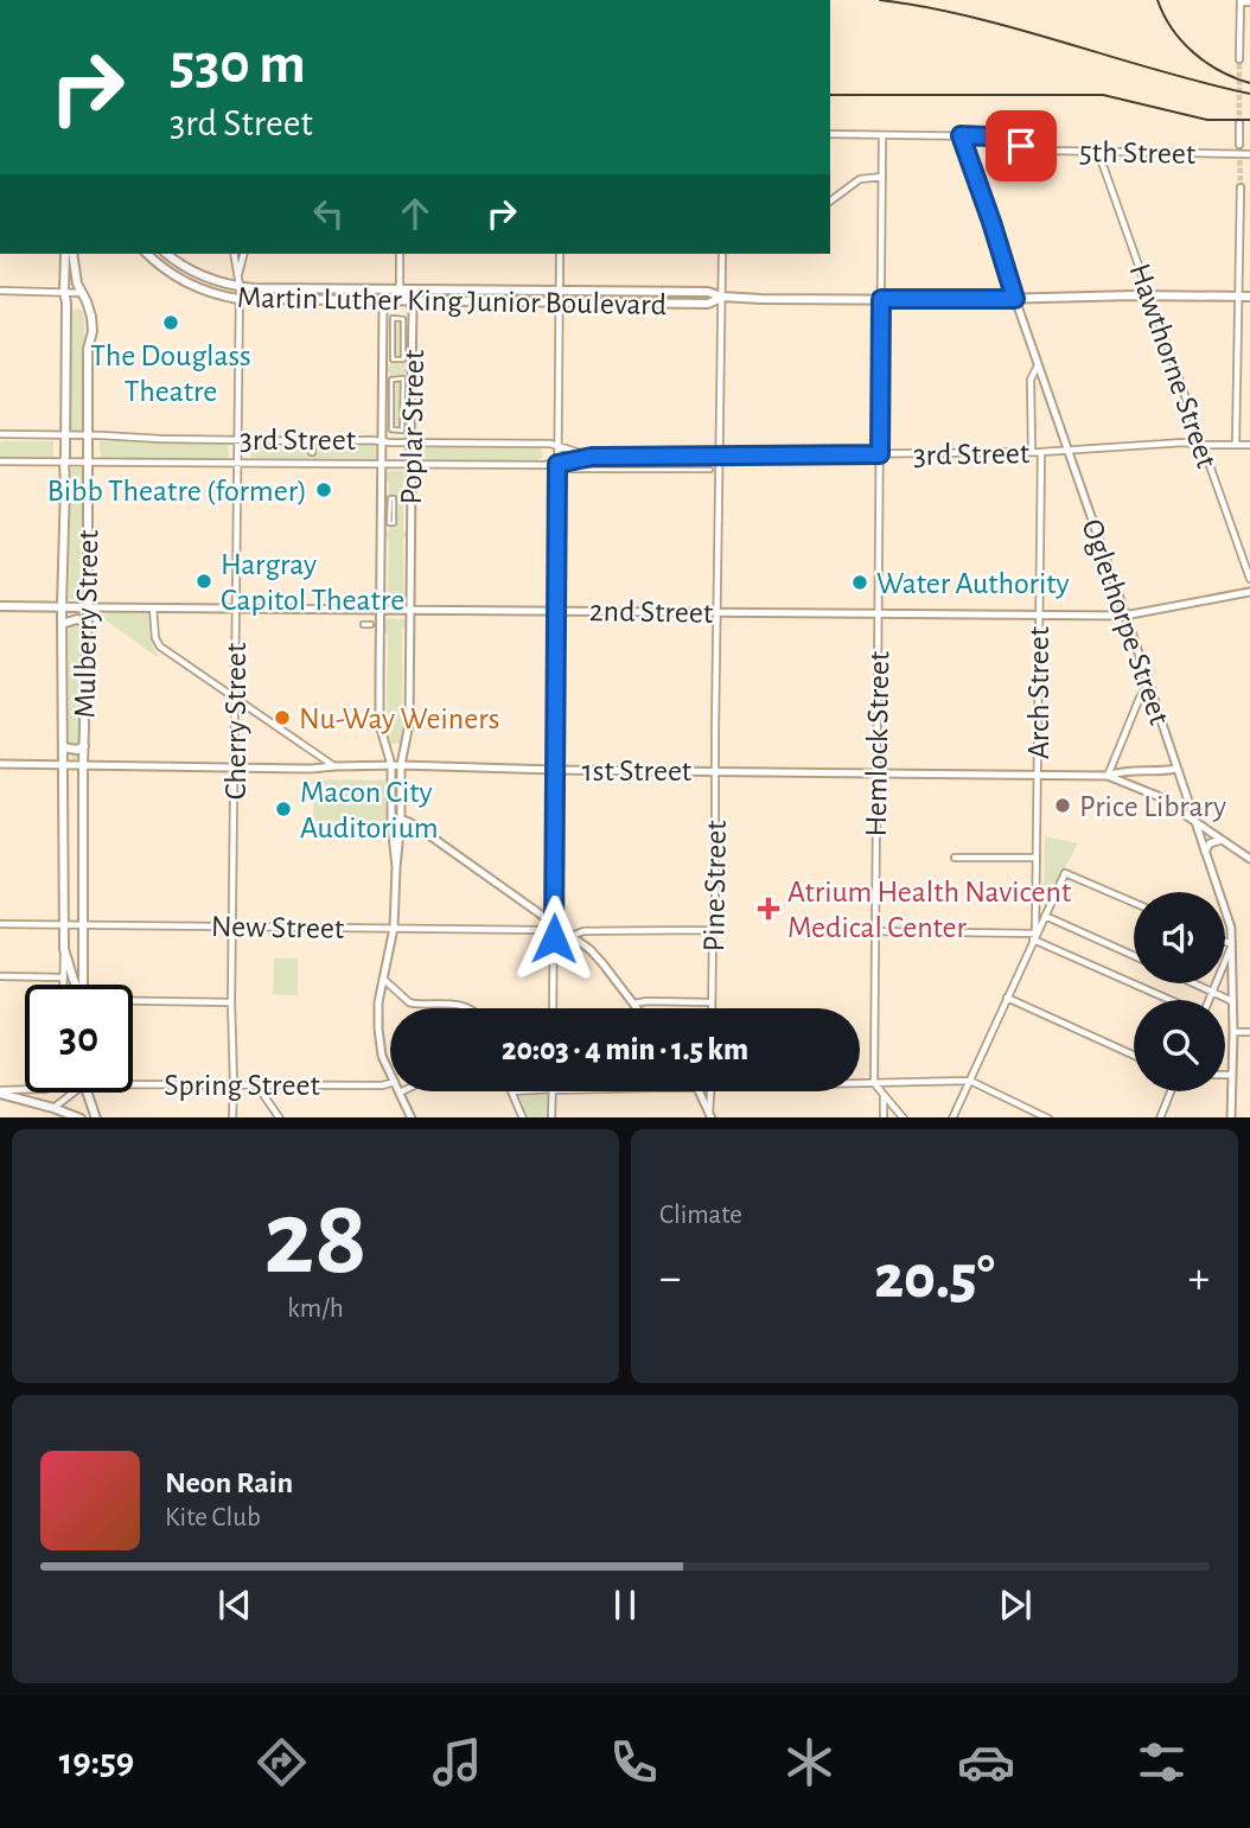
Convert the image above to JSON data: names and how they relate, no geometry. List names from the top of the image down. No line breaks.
{"streets":{"main road":["Martin Luther King Junior Boulevard","2nd Street","Mulberry Street"],"street":["5th Street","Hawthorne Street","Poplar Street","3rd Street","Oglethorpe Street","Arch Street","Cherry Street","Hemlock Street","1st Street","Pine Street","New Street","Spring Street"]},"crossings":[["5th Street","Hawthorne Street"],["5th Street","Oglethorpe Street"],["5th Street","Hemlock Street"],["Martin Luther King Junior Boulevard","Hawthorne Street"],["Martin Luther King Junior Boulevard","Poplar Street"],["Martin Luther King Junior Boulevard","Oglethorpe Street"],["Martin Luther King Junior Boulevard","Cherry Street"],["Martin Luther King Junior Boulevard","Hemlock Street"],["Martin Luther King Junior Boulevard","Pine Street"],["Hawthorne Street","3rd Street"],["Poplar Street","3rd Street"],["Poplar Street","2nd Street"],["Poplar Street","1st Street"],["Poplar Street","New Street"],["3rd Street","Oglethorpe Street"],["3rd Street","Mulberry Street"],["3rd Street","Arch Street"],["3rd Street","Cherry Street"],["3rd Street","Hemlock Street"],["3rd Street","Pine Street"],["2nd Street","Oglethorpe Street"],["2nd Street","Mulberry Street"],["2nd Street","Arch Street"],["2nd Street","Cherry Street"],["2nd Street","Hemlock Street"],["2nd Street","Pine Street"],["Oglethorpe Street","1st Street"],["Mulberry Street","1st Street"],["Mulberry Street","New Street"],["Arch Street","1st Street"],["Cherry Street","1st Street"],["Cherry Street","New Street"],["Cherry Street","Spring Street"],["Hemlock Street","1st Street"],["1st Street","Pine Street"]],"places":{"other":["The Douglass Theatre","Bibb Theatre (former)","Hargray Capitol Theatre","Water Authority","Nu-Way Weiners","Price Library","Macon City Auditorium"],"health":["Atrium Health Navicent Medical Center"]},"page":{"turn":["530 m","3rd Street"],"limit":"30","trip":"20:03 · 4 min · 1.5 km","tile":[["28","km/h"],"Climate"],"heat":["−","20.5°","+"],"song":["Neon Rain","Kite Club"],"tabs":"19:59"}}
